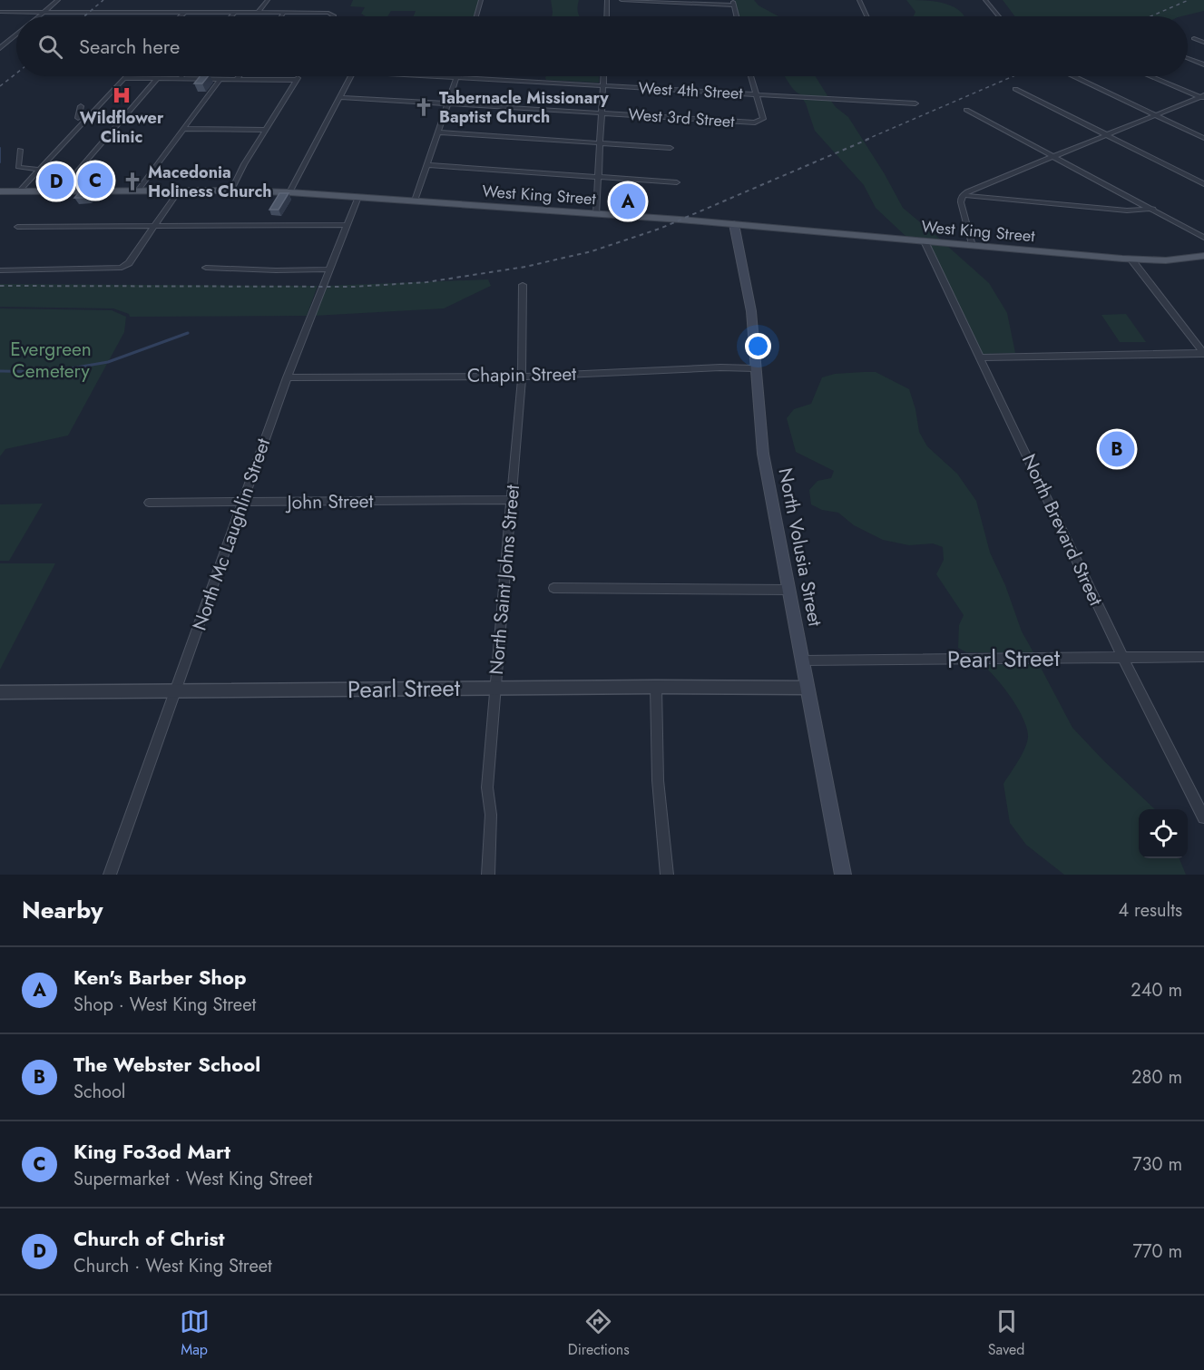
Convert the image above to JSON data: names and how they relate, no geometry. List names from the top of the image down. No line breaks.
{"streets":{"main road":["West King Street","North Volusia Street"],"street":["West 4th Street","West 3rd Street","Chapin Street","John Street","North Brevard Street","North Mc Laughlin Street","North Saint Johns Street","Pearl Street"]},"crossings":[["West 4th Street","West 3rd Street"],["West King Street","North Brevard Street"],["West King Street","North Mc Laughlin Street"],["West King Street","North Volusia Street"],["Chapin Street","North Mc Laughlin Street"],["Chapin Street","North Volusia Street"],["Chapin Street","North Saint Johns Street"],["John Street","North Mc Laughlin Street"],["John Street","North Saint Johns Street"],["North Brevard Street","Pearl Street"],["North Mc Laughlin Street","Pearl Street"],["North Volusia Street","Pearl Street"],["North Saint Johns Street","Pearl Street"]],"parks":["Evergreen Cemetery"],"places":{"hospital":["Wildflower Clinic"],"church":["Tabernacle Missionary Baptist Church","Macedonia Holiness Church"]},"page":{"search":"Search here","pins":["C","D","A","B"],"heading":["Nearby","4 results"],"list":[{"mark":"A","name":"Ken's Barber Shop","note":"Shop · West King Street","value":"240 m"},{"mark":"B","name":"The Webster School","note":"School","value":"280 m"},{"mark":"C","name":"King Fo3od Mart","note":"Supermarket · West King Street","value":"730 m"},{"mark":"D","name":"Church of Christ","note":"Church · West King Street","value":"770 m"}],"nav":["Map","Directions","Saved"]}}
